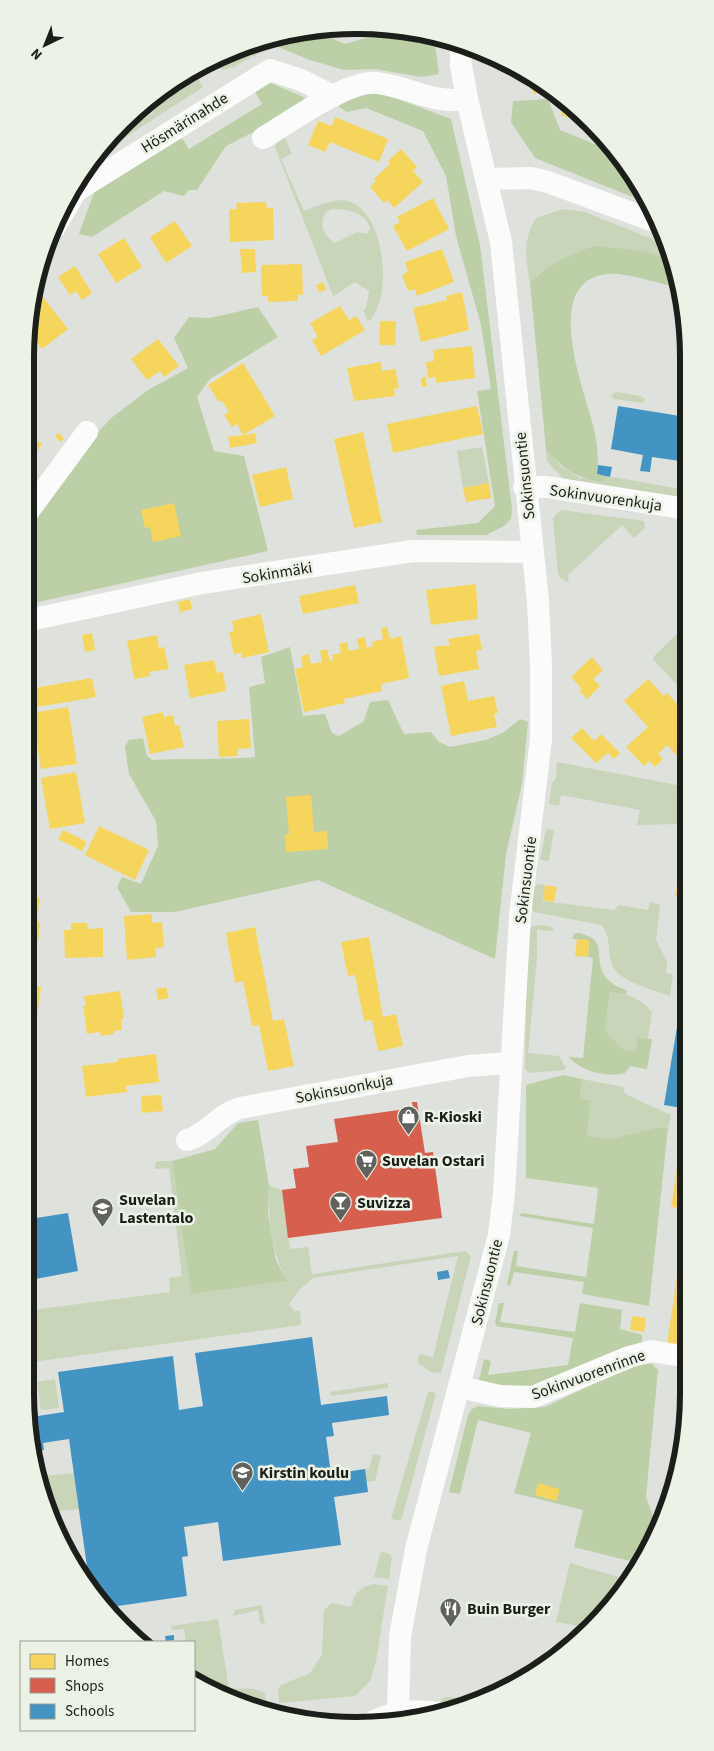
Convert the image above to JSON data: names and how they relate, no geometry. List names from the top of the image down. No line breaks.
{"streets":{"street":["Hösmärinahde","Sokinsuontie","Sokinvuorenkuja","Sokinmäki","Sokinsuonkuja","Sokinvuorenrinne"]},"crossings":[["Sokinsuontie","Sokinvuorenkuja"],["Sokinsuontie","Sokinmäki"],["Sokinsuontie","Sokinsuonkuja"],["Sokinsuontie","Sokinvuorenrinne"]],"places":{"shop":["R-Kioski"],"supermarket":["Suvelan Ostari"],"bar":["Suvizza"],"school or university":["Suvelan Lastentalo","Kirstin koulu"],"restaurant":["Buin Burger"]},"legend":["Homes","Shops","Schools"],"north":"bottom left"}
